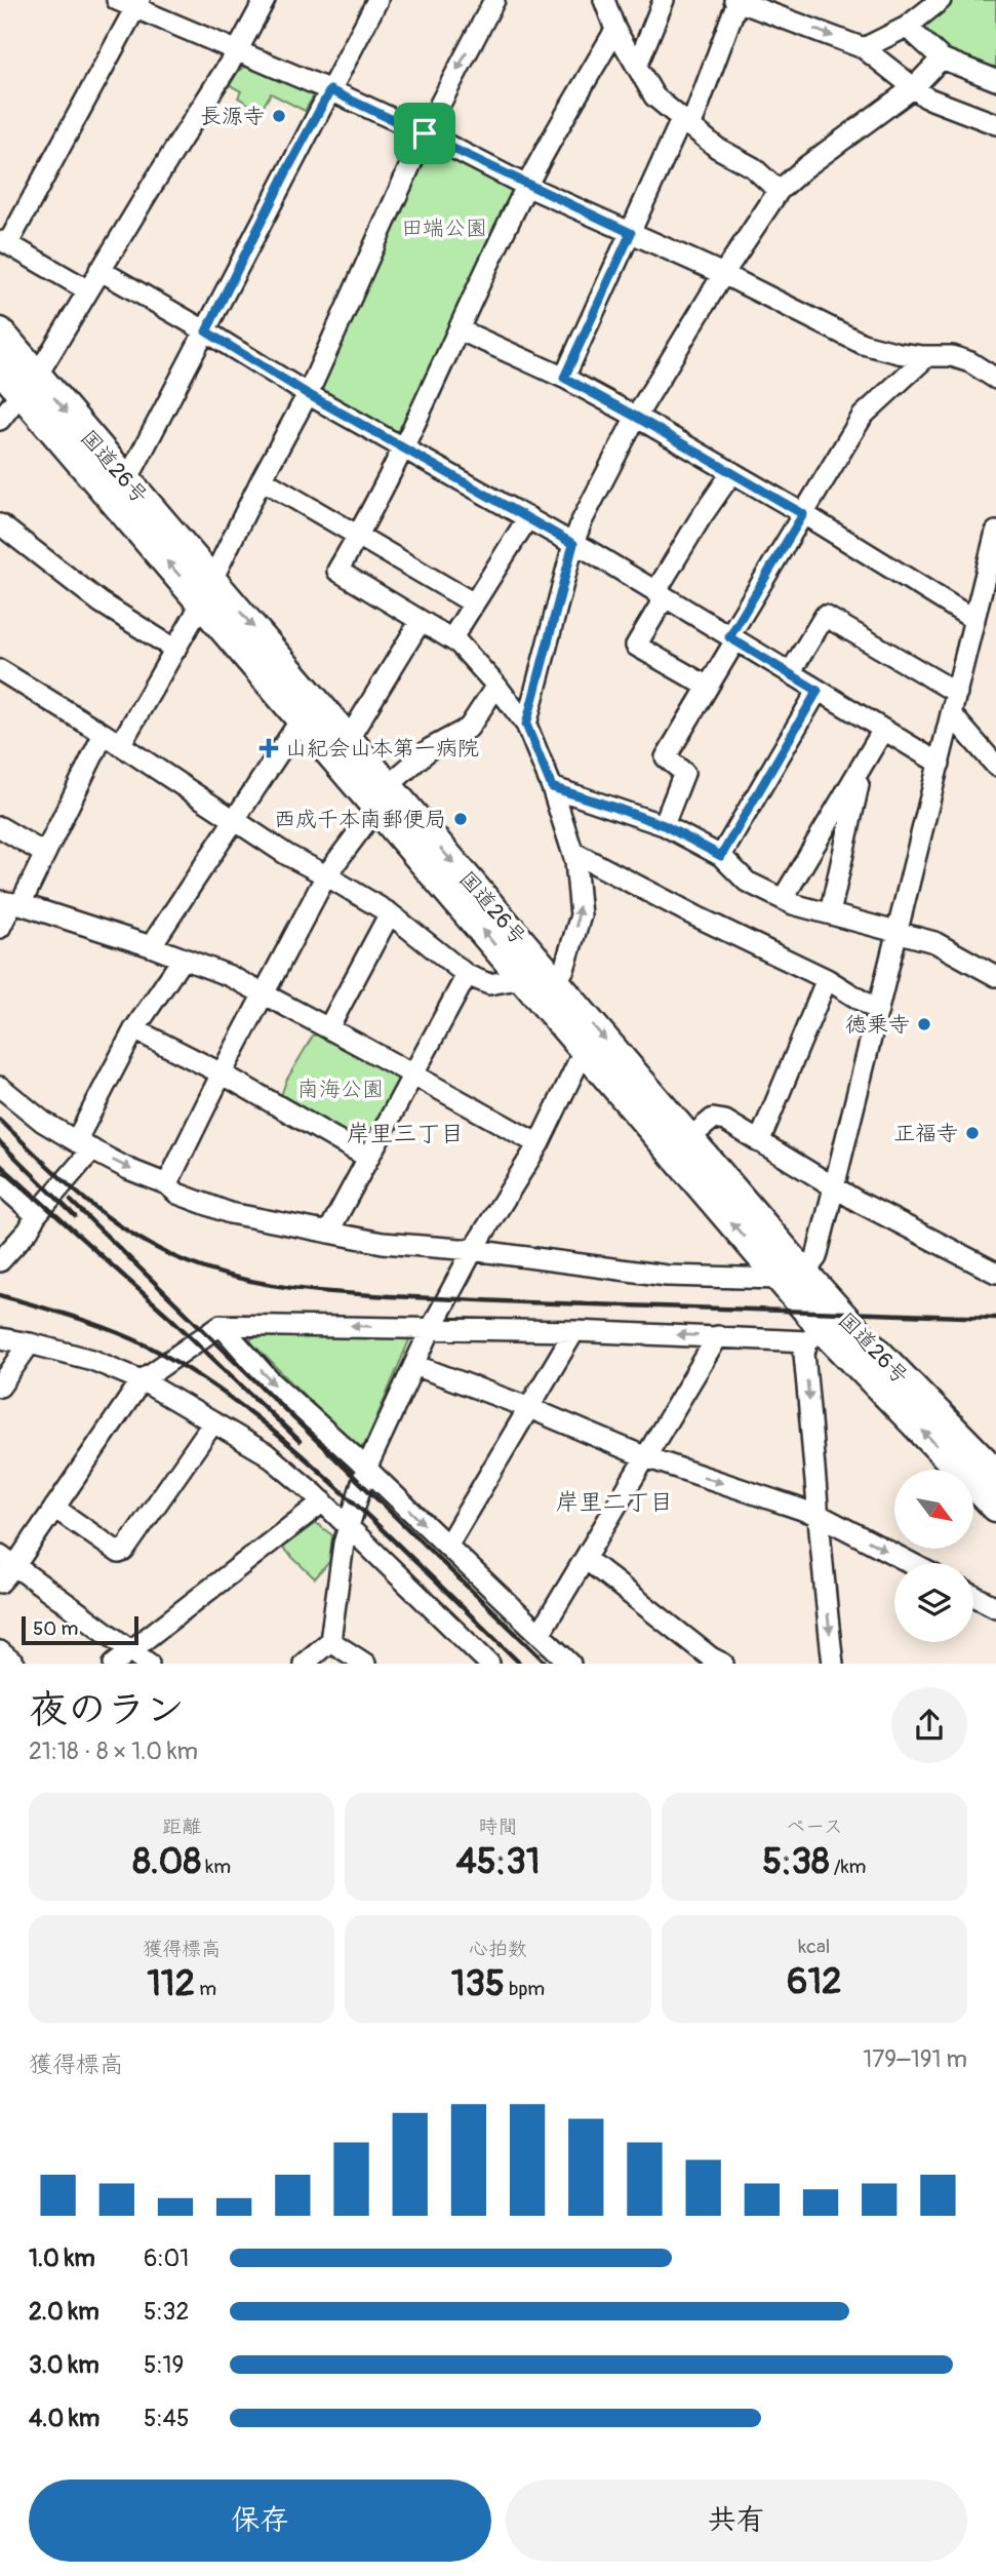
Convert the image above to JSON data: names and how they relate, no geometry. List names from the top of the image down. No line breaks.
{"streets":{"highway":["国道26号"]},"districts":["岸里三丁目","岸里二丁目"],"parks":["田端公園","南海公園"],"places":{"other":["長源寺","西成千本南郵便局","徳乗寺","正福寺"],"health":["山紀会山本第一病院"]},"scale_bar":"50 m","north":"bottom right","page":{"scale":"50 m","heading":["夜のラン","21:18 · 8 × 1.0 km"],"stats":[["距離","8.08 km"],["時間","45:31"],["ペース","5:38 /km"],["獲得標高","112 m"],["心拍数","135 bpm"],["kcal","612"]],"chart":["獲得標高","179–191 m"],"list":[{"name":"1.0 km","note":"6:01"},{"name":"2.0 km","note":"5:32"},{"name":"3.0 km","note":"5:19"},{"name":"4.0 km","note":"5:45"}],"buttons":["保存","共有"]}}
